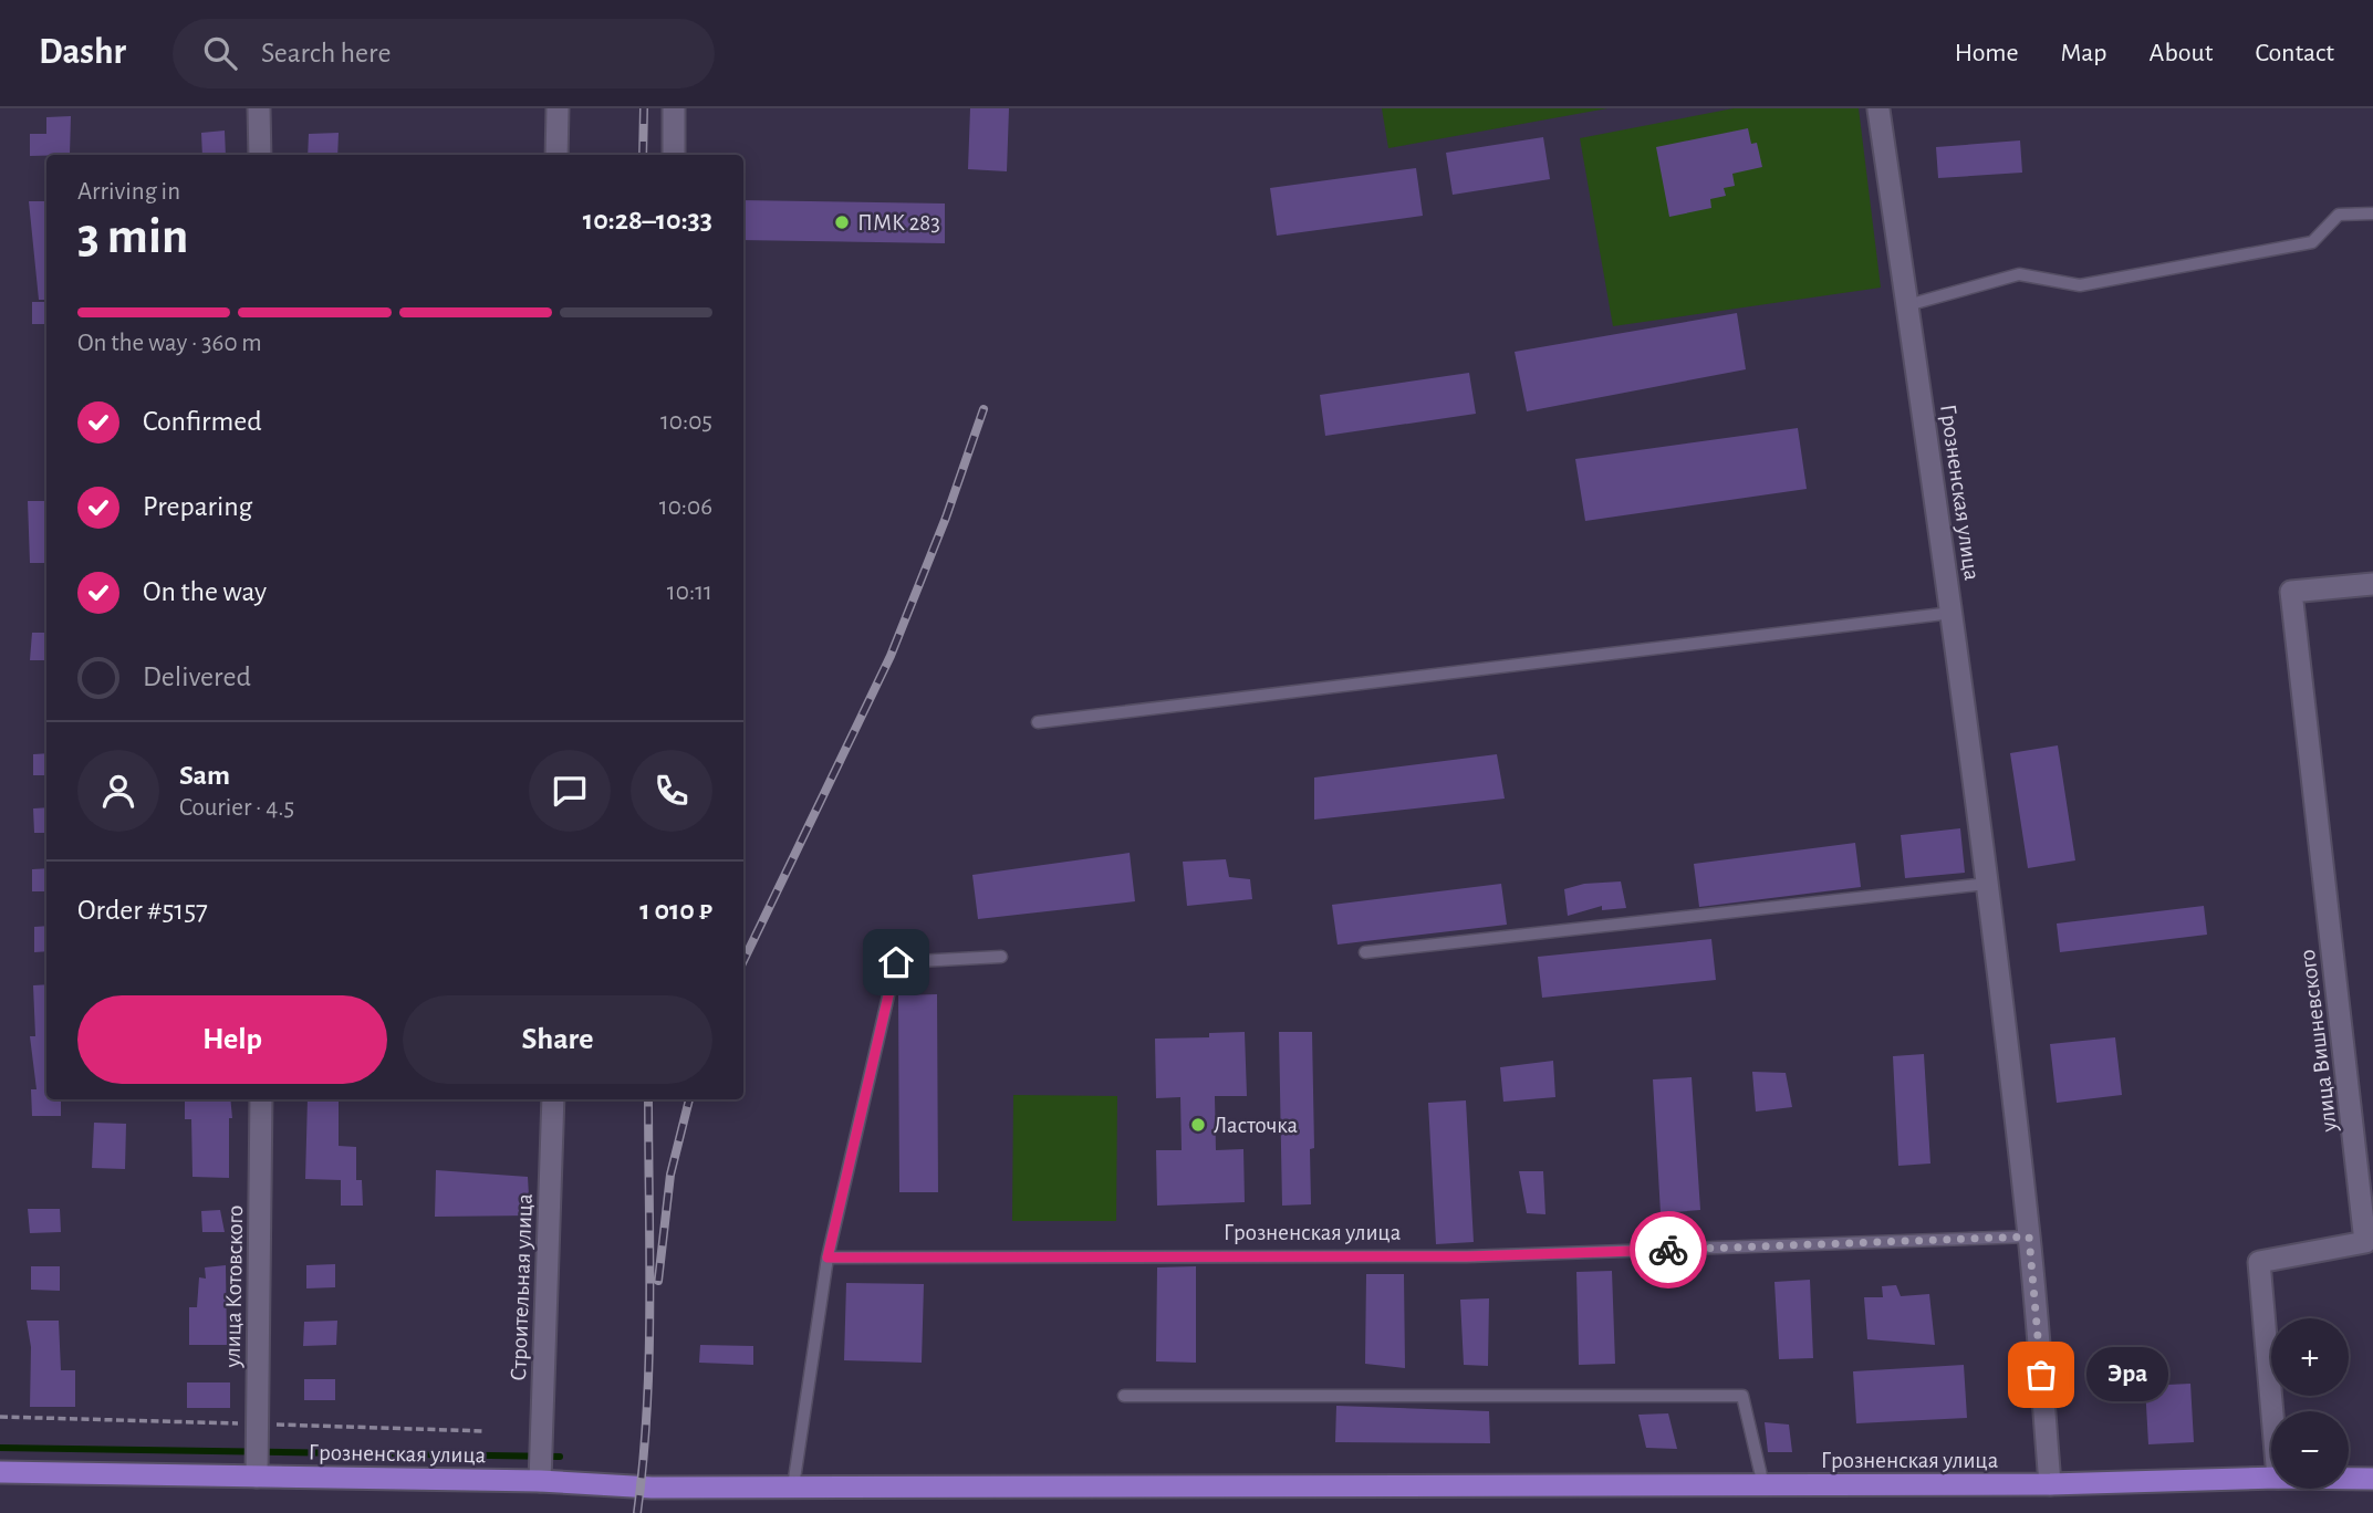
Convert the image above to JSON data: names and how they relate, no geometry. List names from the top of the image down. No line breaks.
{"streets":{"main road":["Грозненская улица"],"street":["улица Вишневского","улица Котовского","Строительная улица"]},"crossings":[["Грозненская улица","улица Котовского"],["Грозненская улица","Строительная улица"]],"places":["ПМК 283","Ласточка","Эра"],"page":{"header":"Dashr","search":"Search here","nav":["Home","Map","About","Contact"],"heading":["3 min","Arriving in","10:28–10:33"],"panel":["Sam","Courier · 4.5","Order #5157","1 010 ₽"],"bar":"On the way · 360 m","list":[["Confirmed","10:05"],["Preparing","10:06"],["On the way","10:11"],"Delivered"],"buttons":["Help","Share"],"map_buttons":["+","−"],"bubble":"Эра"}}
